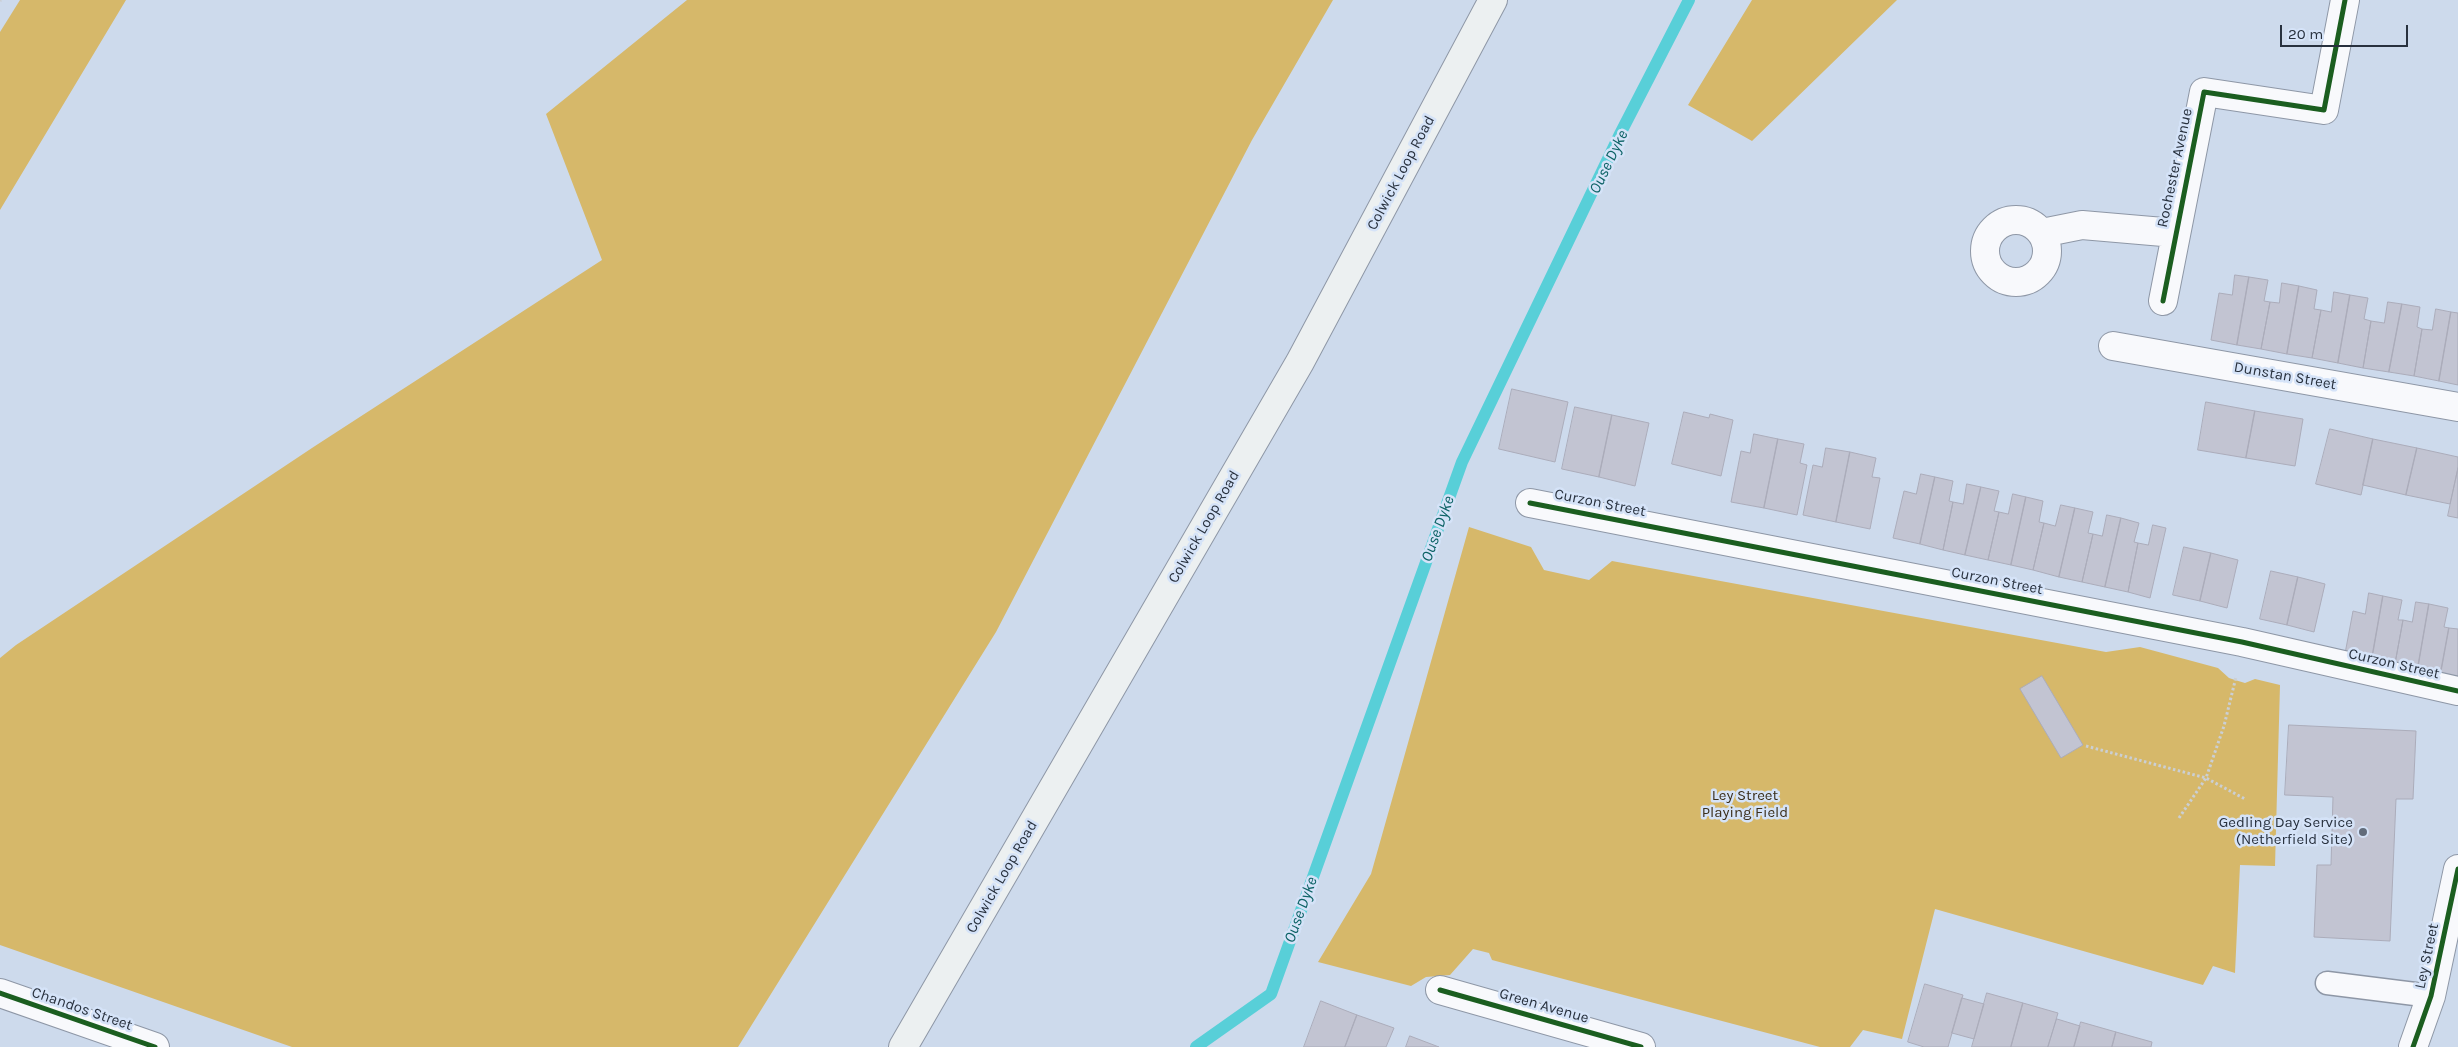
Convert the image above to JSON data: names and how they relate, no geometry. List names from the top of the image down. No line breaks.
{"streets":{"main road":["Colwick Loop Road"],"street":["Rochester Avenue","Dunstan Street","Curzon Street","Ley Street","Green Avenue","Chandos Street"]},"water":["Ouse Dyke"],"parks":["Ley Street Playing Field"],"places":["Gedling Day Service (Netherfield Site)"],"scale_bar":"20 m"}
